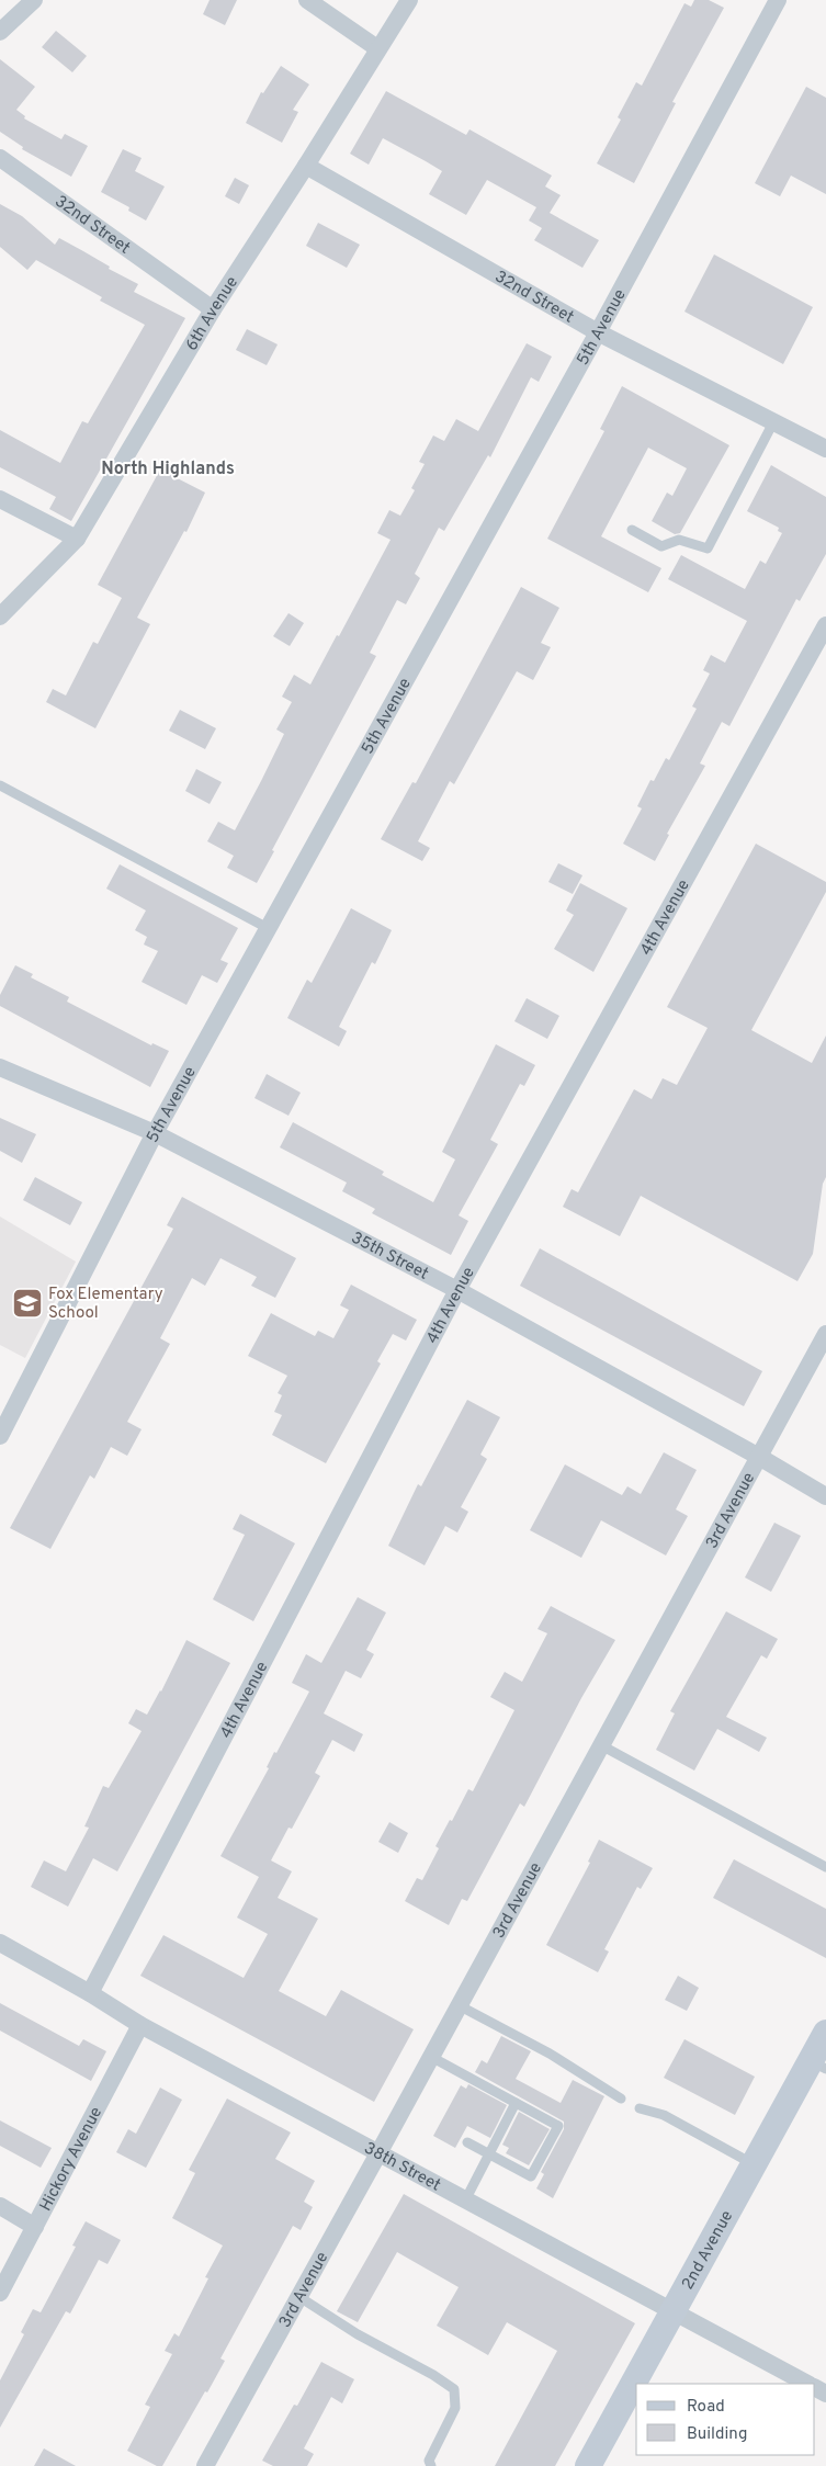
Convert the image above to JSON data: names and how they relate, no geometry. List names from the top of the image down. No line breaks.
{"streets":{"main road":["2nd Avenue"],"street":["32nd Street","6th Avenue","5th Avenue","4th Avenue","35th Street","3rd Avenue","Hickory Avenue","38th Street"]},"crossings":[["32nd Street","6th Avenue"],["32nd Street","5th Avenue"],["5th Avenue","35th Street"],["4th Avenue","35th Street"],["4th Avenue","38th Street"],["35th Street","3rd Avenue"],["3rd Avenue","38th Street"],["Hickory Avenue","38th Street"],["38th Street","2nd Avenue"]],"districts":["North Highlands"],"places":{"school or university":["Fox Elementary School"]},"legend":["Road","Building"]}
